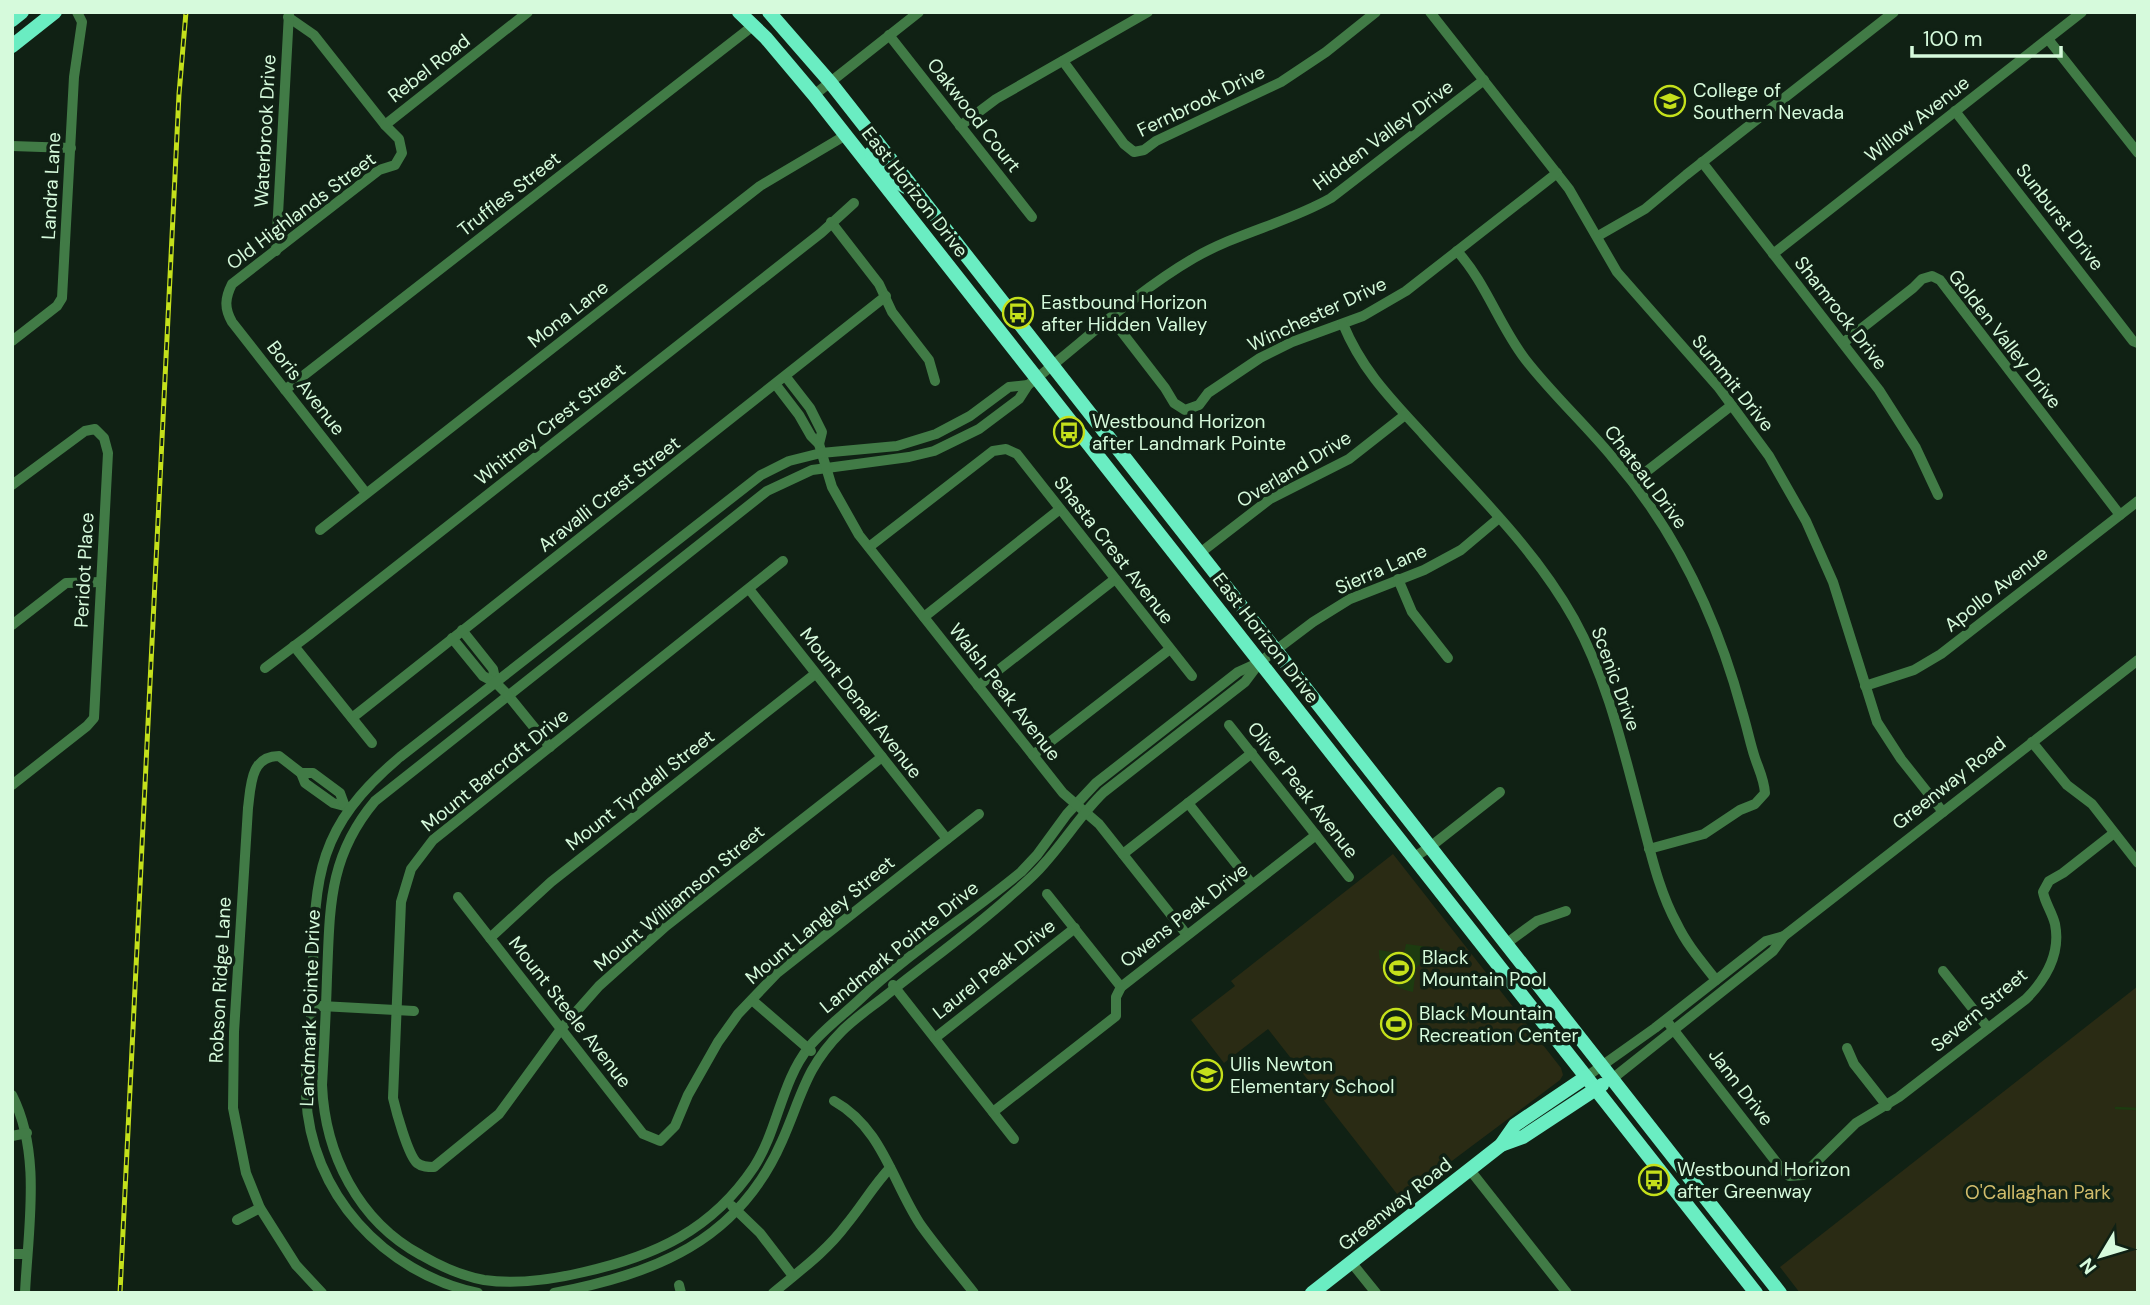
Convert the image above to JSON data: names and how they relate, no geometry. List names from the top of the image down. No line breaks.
{"streets":{"main road":["East Horizon Drive","Greenway Road"],"street":["Rebel Road","Fernbrook Drive","Oakwood Court","Willow Avenue","Waterbrook Drive","Hidden Valley Drive","Landra Lane","Truffles Street","Old Highlands Street","Sunburst Drive","Shamrock Drive","Mona Lane","Winchester Drive","Golden Valley Drive","Summit Drive","Boris Avenue","Whitney Crest Street","Overland Drive","Chateau Drive","Aravalli Crest Street","Shasta Crest Avenue","Sierra Lane","Peridot Place","Apollo Avenue","Scenic Drive","Walsh Peak Avenue","Mount Denali Avenue","Mount Barcroft Drive","Mount Tyndall Street","Oliver Peak Avenue","Mount Williamson Street","Owens Peak Drive","Mount Langley Street","Landmark Pointe Drive","Laurel Peak Drive","Robson Ridge Lane","Severn Street","Mount Steele Avenue","Jann Drive"]},"crossings":[["Rebel Road","Old Highlands Street"],["Willow Avenue","Sunburst Drive"],["Willow Avenue","Shamrock Drive"],["Waterbrook Drive","Old Highlands Street"],["Hidden Valley Drive","East Horizon Drive"],["Hidden Valley Drive","Winchester Drive"],["Hidden Valley Drive","Summit Drive"],["Hidden Valley Drive","Landmark Pointe Drive"],["East Horizon Drive","Truffles Street"],["East Horizon Drive","Mona Lane"],["East Horizon Drive","Overland Drive"],["East Horizon Drive","Sierra Lane"],["East Horizon Drive","Greenway Road"],["East Horizon Drive","Landmark Pointe Drive"],["Truffles Street","Boris Avenue"],["Old Highlands Street","Boris Avenue"],["Shamrock Drive","Golden Valley Drive"],["Mona Lane","Boris Avenue"],["Winchester Drive","Summit Drive"],["Winchester Drive","Chateau Drive"],["Winchester Drive","Scenic Drive"],["Golden Valley Drive","Apollo Avenue"],["Summit Drive","Apollo Avenue"],["Summit Drive","Greenway Road"],["Overland Drive","Scenic Drive"],["Chateau Drive","Scenic Drive"],["Aravalli Crest Street","Walsh Peak Avenue"],["Shasta Crest Avenue","Walsh Peak Avenue"],["Sierra Lane","Scenic Drive"],["Sierra Lane","Landmark Pointe Drive"],["Scenic Drive","Greenway Road"],["Walsh Peak Avenue","Owens Peak Drive"],["Walsh Peak Avenue","Landmark Pointe Drive"],["Mount Denali Avenue","Mount Barcroft Drive"],["Mount Denali Avenue","Mount Tyndall Street"],["Mount Denali Avenue","Mount Williamson Street"],["Mount Denali Avenue","Mount Langley Street"],["Mount Barcroft Drive","Mount Williamson Street"],["Greenway Road","Jann Drive"],["Mount Tyndall Street","Mount Steele Avenue"],["Oliver Peak Avenue","Owens Peak Drive"],["Mount Williamson Street","Mount Steele Avenue"],["Mount Langley Street","Mount Steele Avenue"],["Landmark Pointe Drive","Robson Ridge Lane"],["Severn Street","Jann Drive"]],"parks":["O'Callaghan Park"],"places":{"school or university":["College of Southern Nevada","Ulis Newton Elementary School"],"bus stop":["Eastbound Horizon after Hidden Valley","Westbound Horizon after Landmark Pointe","Westbound Horizon after Greenway"],"sports":["Black Mountain Pool","Black Mountain Recreation Center"]},"scale_bar":"100 m","north":"bottom left"}
